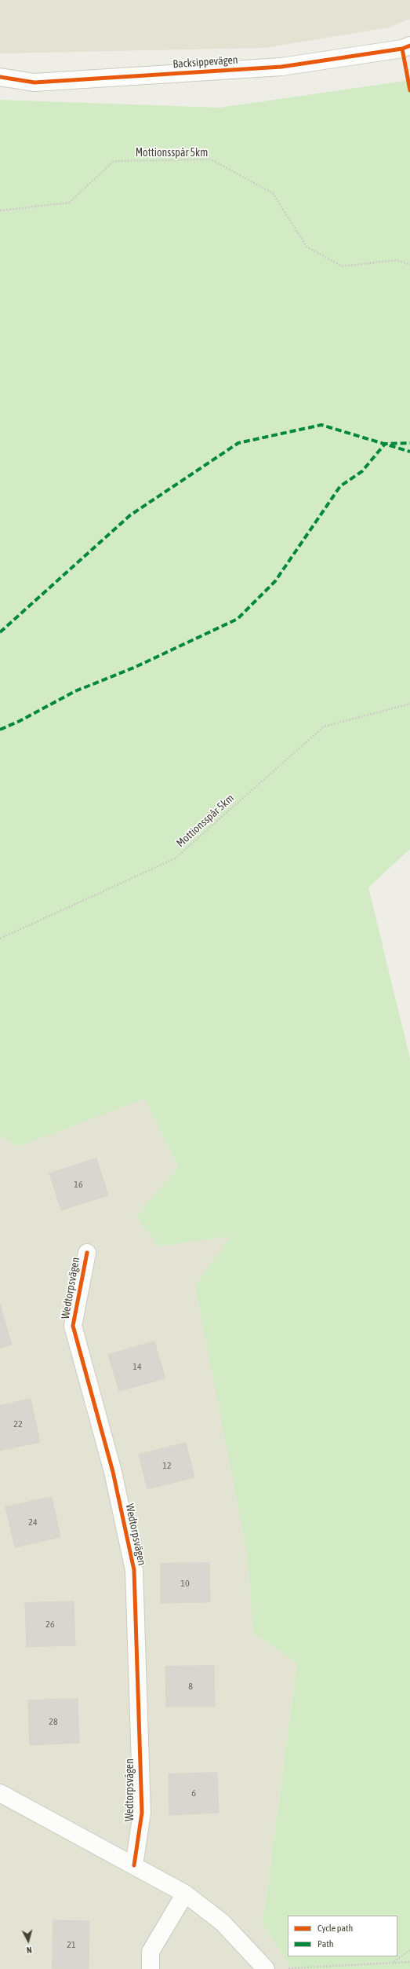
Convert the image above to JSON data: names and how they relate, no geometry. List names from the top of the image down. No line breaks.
{"streets":{"street":["Backsippevägen","Wedtorpsvägen"],"path":["Mottionsspår 5km"]},"house_numbers":["16","14","22","12","24","10","26","8","28","6","21"],"legend":["Cycle path","Path"],"north":"bottom"}
